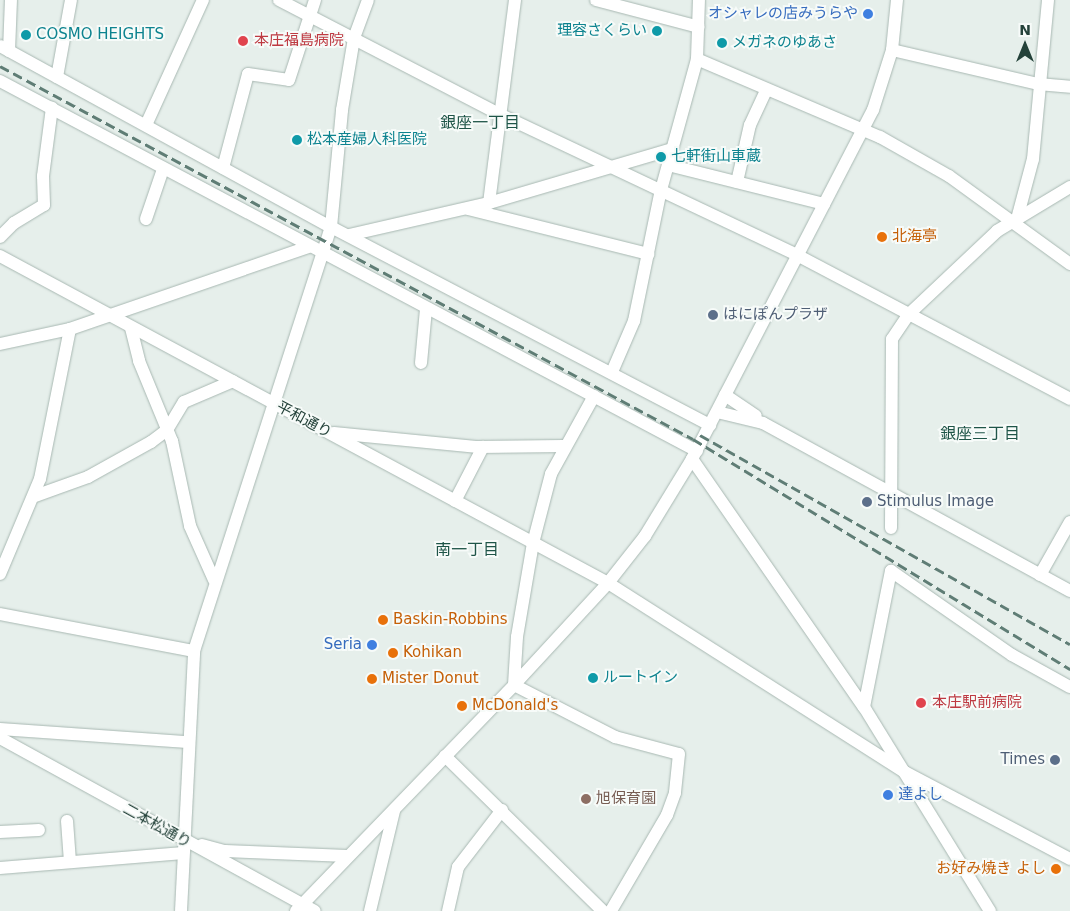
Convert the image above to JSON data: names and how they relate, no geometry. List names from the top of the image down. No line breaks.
{"streets":{"street":["平和通り","二本松通り"]},"districts":["銀座一丁目","銀座三丁目","南一丁目"],"places":["オシャレの店みうらや","理容さくらい","COSMO HEIGHTS","本庄福島病院","メガネのゆあさ","松本産婦人科医院","七軒街山車蔵","北海亭","はにぽんプラザ","Stimulus Image","Baskin-Robbins","Seria","Kohikan","ルートイン","Mister Donut","本庄駅前病院","McDonald's","Times","達よし","旭保育園","お好み焼き よし"],"north":"top"}
